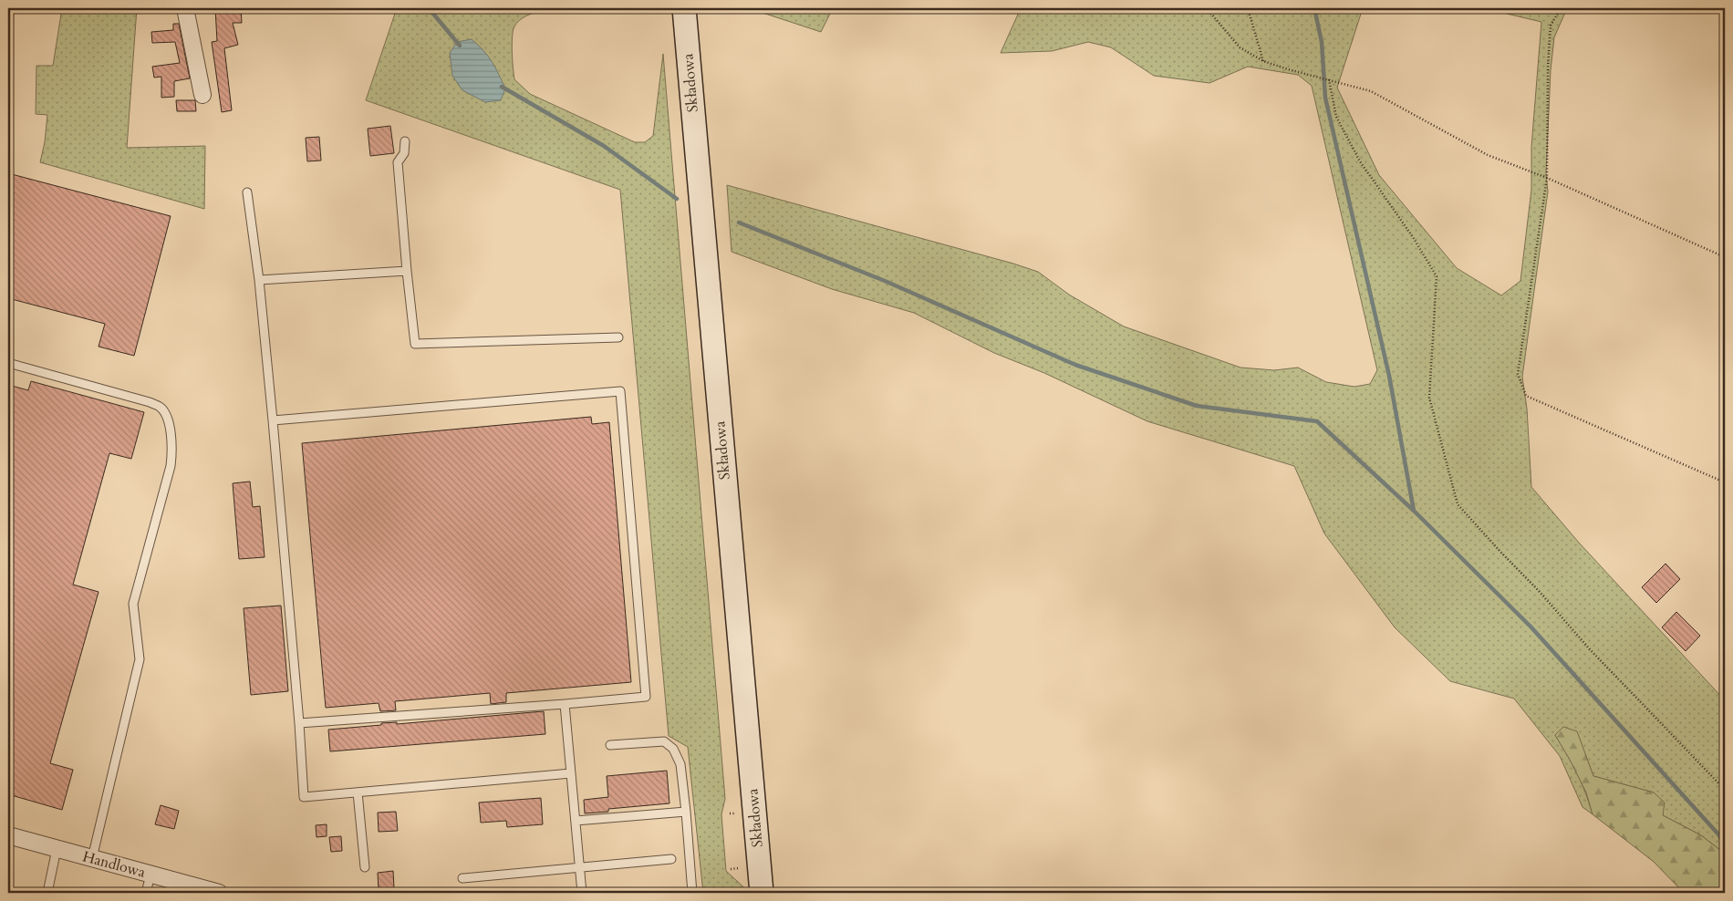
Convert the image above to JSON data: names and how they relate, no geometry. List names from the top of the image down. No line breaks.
{"streets":{"main road":["Składowa"],"street":["Handlowa"]}}
